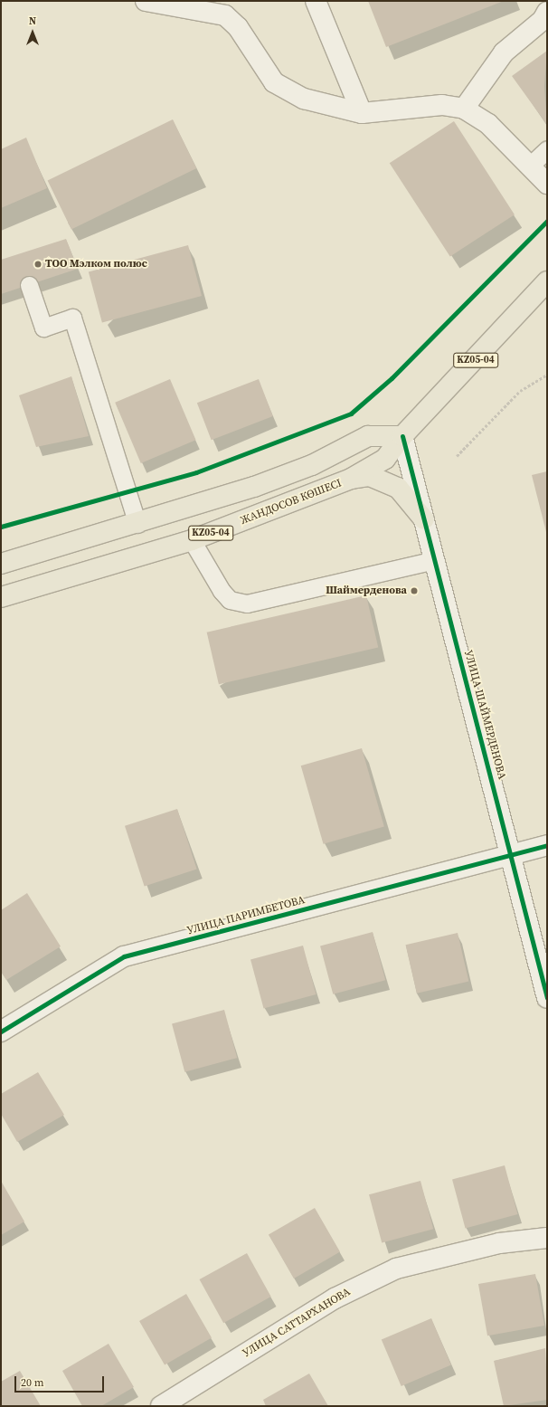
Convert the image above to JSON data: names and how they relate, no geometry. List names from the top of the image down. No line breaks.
{"streets":{"main road":["KZ05-04","ЖАНДОСОВ КӨШЕСІ"],"street":["УЛИЦА ШАЙМЕРДЕНОВА","УЛИЦА ПАРИМБЕТОВА","УЛИЦА САТТАРХАНОВА"]},"crossings":[["KZ05-04","ЖАНДОСОВ КӨШЕСІ"],["KZ05-04","УЛИЦА ШАЙМЕРДЕНОВА"],["ЖАНДОСОВ КӨШЕСІ","УЛИЦА ШАЙМЕРДЕНОВА"],["УЛИЦА ШАЙМЕРДЕНОВА","УЛИЦА ПАРИМБЕТОВА"]],"places":["ТОО Мэлком полюс","Шаймерденова"],"scale_bar":"20 m","north":"top"}
